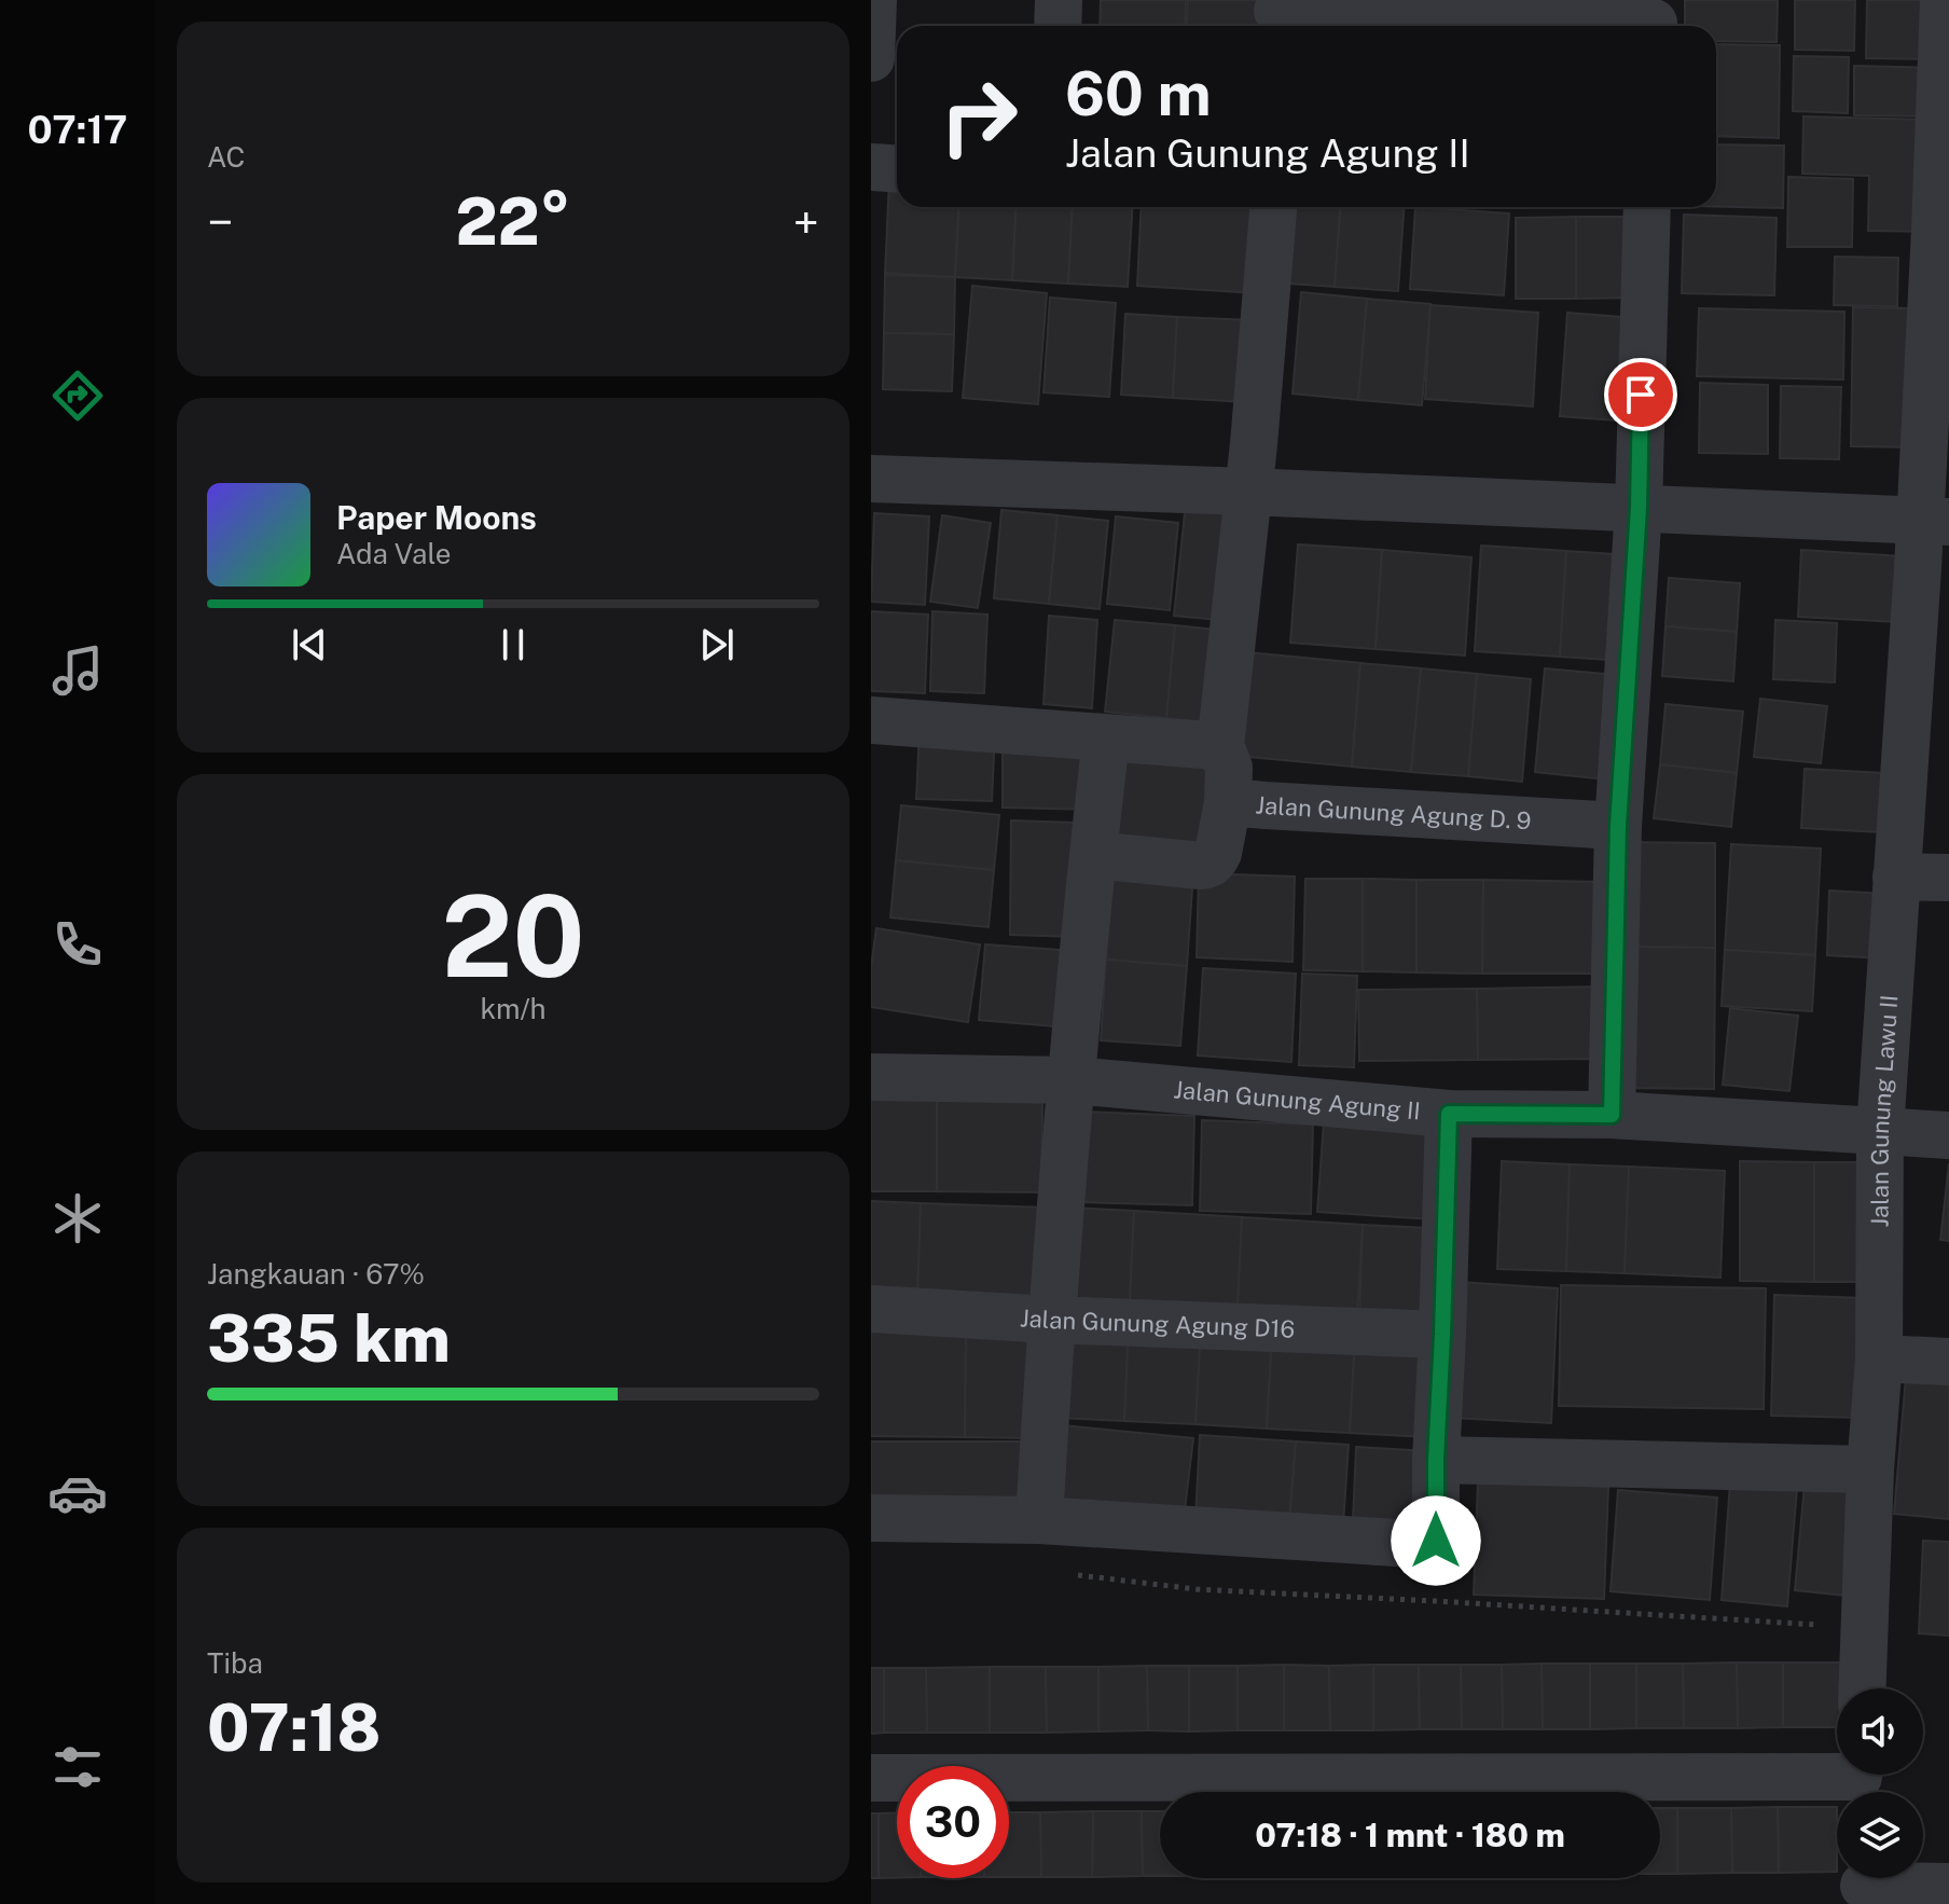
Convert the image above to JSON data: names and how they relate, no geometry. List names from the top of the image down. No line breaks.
{"streets":{"street":["Jalan Gunung Agung D. 9","Jalan Gunung Agung II","Jalan Gunung Lawu II","Jalan Gunung Agung D16"]},"crossings":[["Jalan Gunung Agung II","Jalan Gunung Lawu II"]],"page":{"tabs":"07:17","tile":["AC",["20","km/h"],["Jangkauan · 67%","335 km"],["Tiba","07:18"]],"turn":["60 m","Jalan Gunung Agung II"],"heat":["−","22°","+"],"song":["Paper Moons","Ada Vale"],"limit":"30","trip":"07:18 · 1 mnt · 180 m"}}
